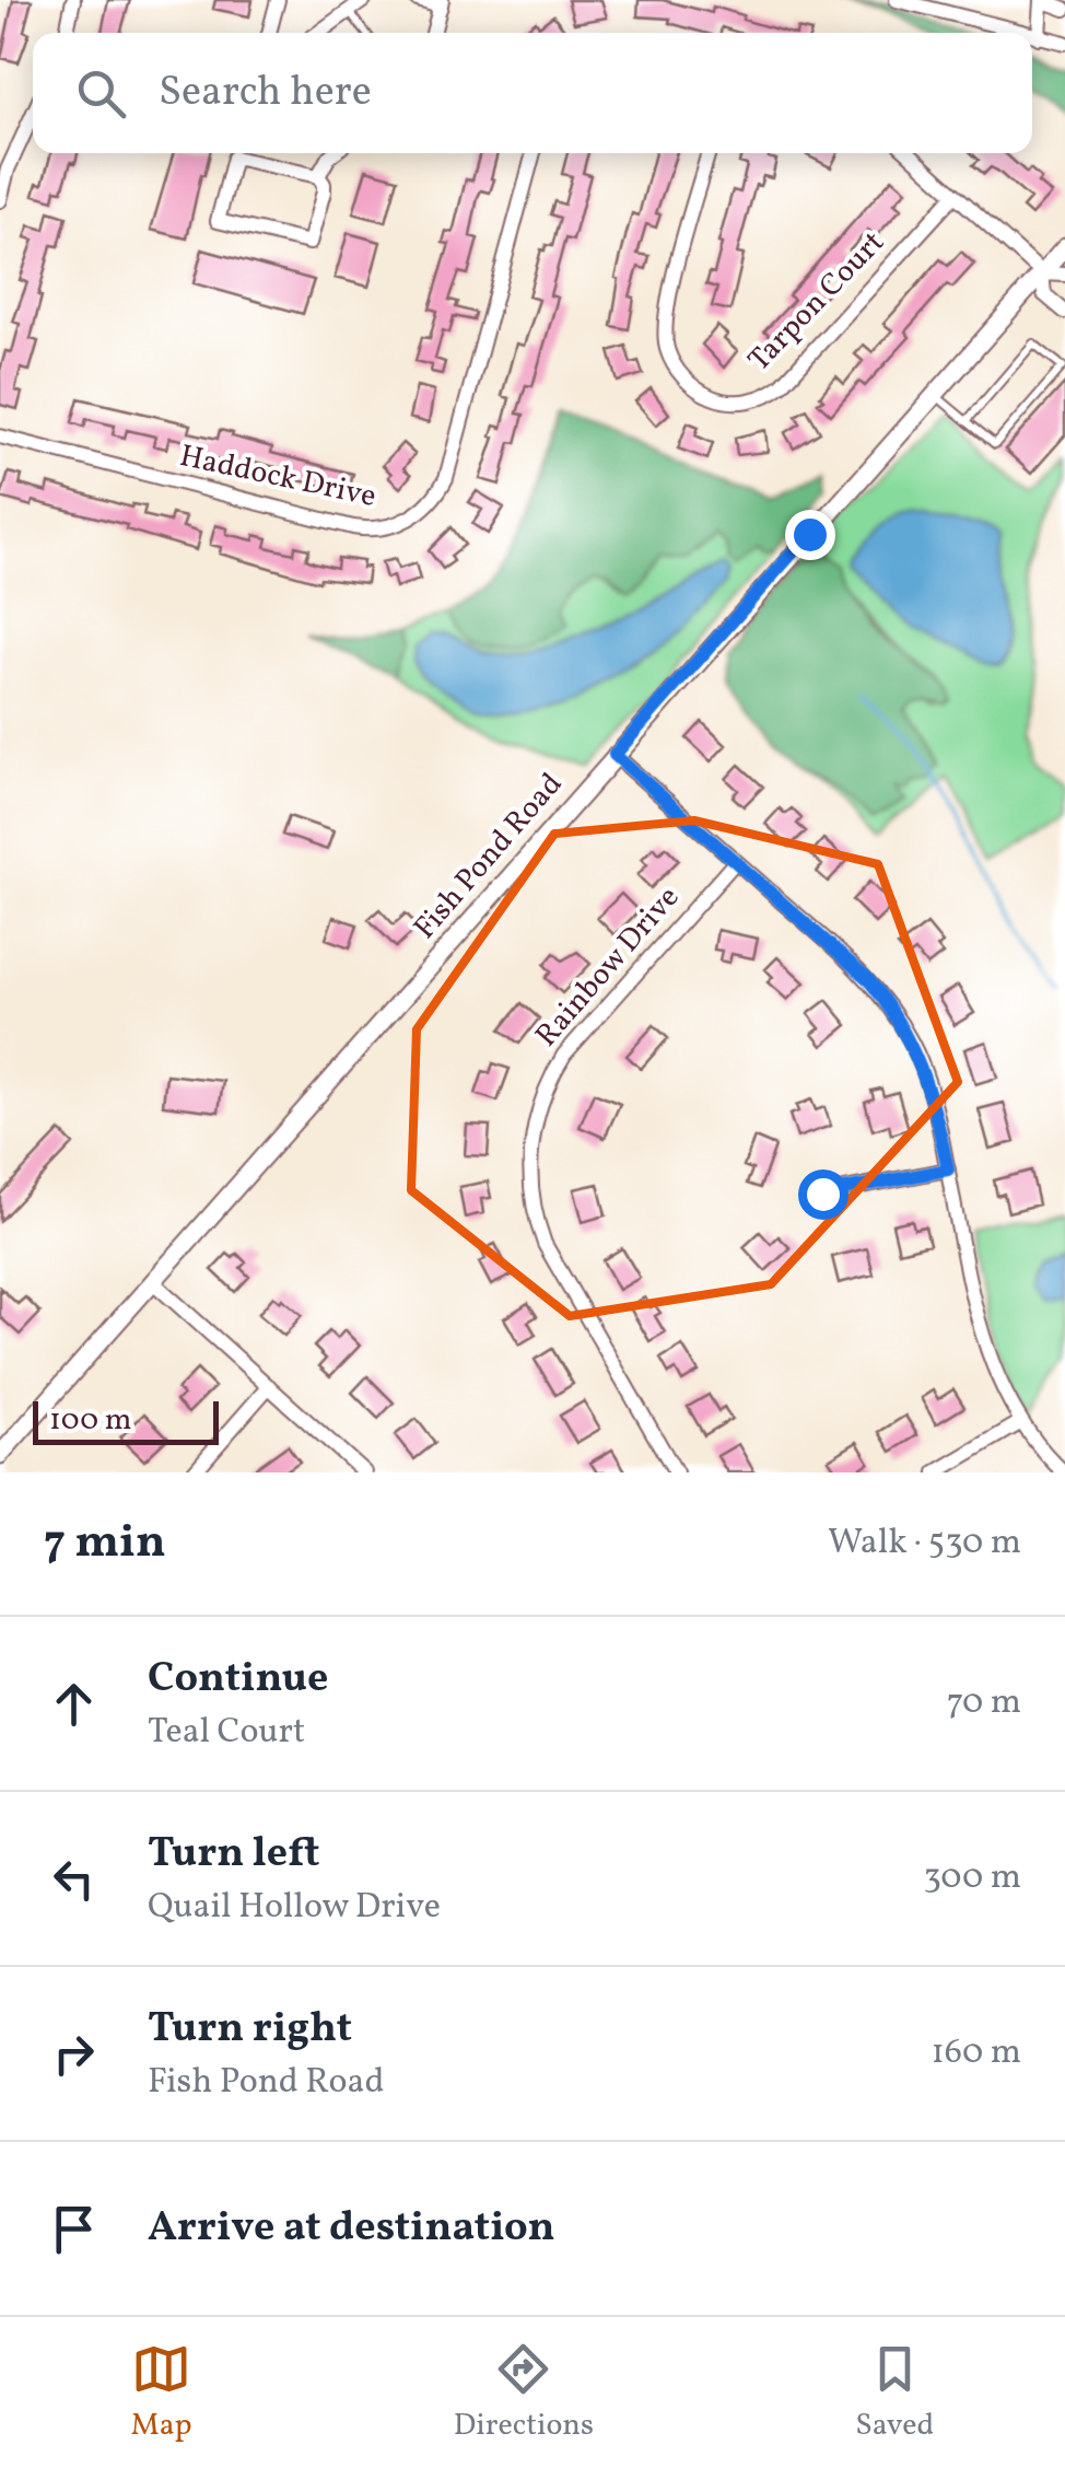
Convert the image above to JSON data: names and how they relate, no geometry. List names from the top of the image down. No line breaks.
{"streets":{"street":["Tarpon Court","Haddock Drive","Fish Pond Road","Rainbow Drive"]},"scale_bar":"100 m","page":{"search":"Search here","scale":"100 m","heading":["7 min","Walk · 530 m"],"list":[["Continue","Teal Court","70 m"],["Turn left","Quail Hollow Drive","300 m"],["Turn right","Fish Pond Road","160 m"],"Arrive at destination"],"nav":["Map","Directions","Saved"]}}
